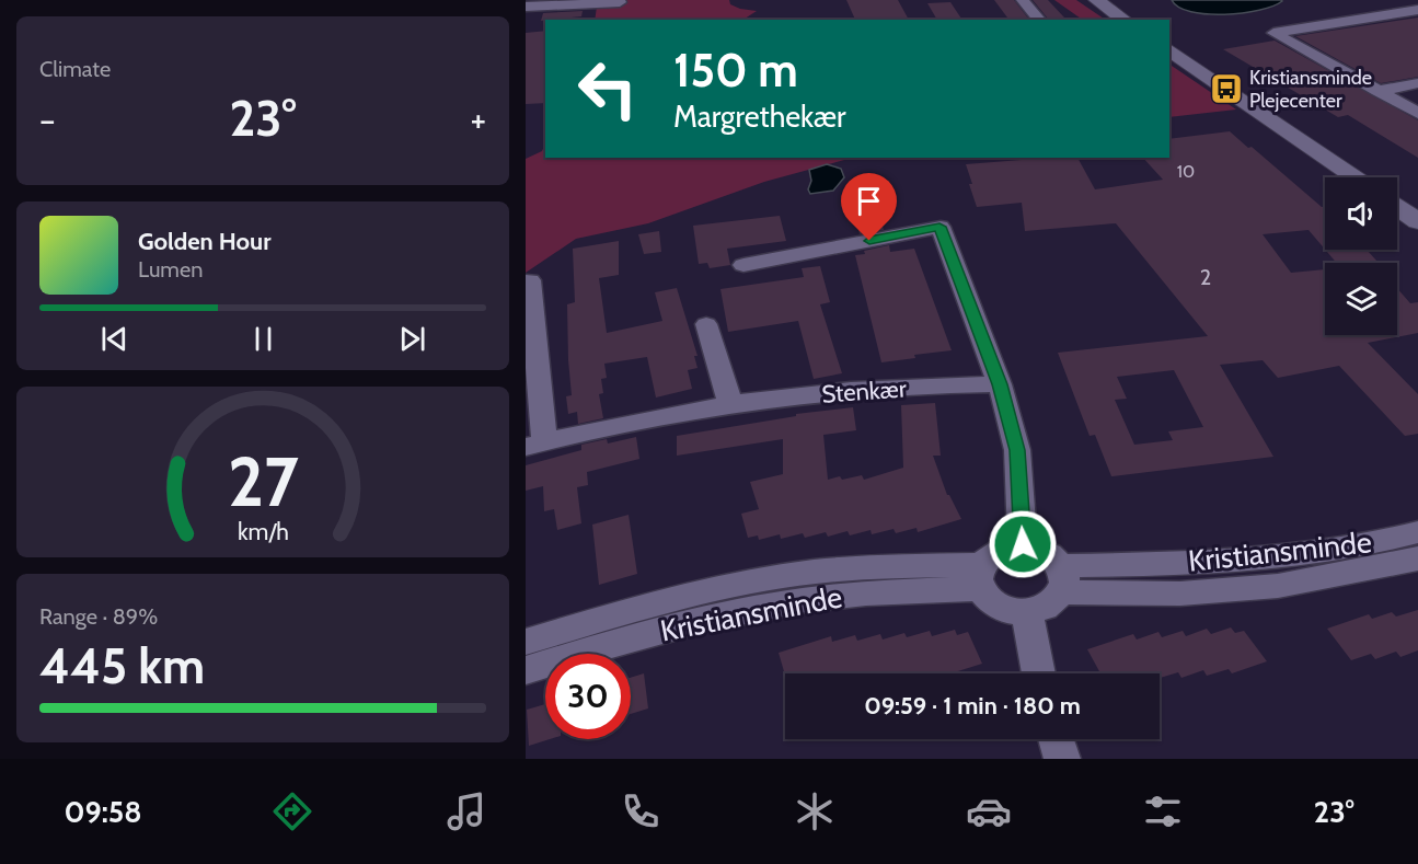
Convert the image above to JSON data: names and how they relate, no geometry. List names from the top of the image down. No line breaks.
{"streets":{"street":["Stenkær","Kristiansminde"]},"places":{"bus stop":["Kristiansminde Plejecenter"]},"house_numbers":["10","2"],"page":{"tile":["Climate",["Range · 89%","445 km"]],"turn":["150 m","Margrethekær"],"heat":["−","23°","+"],"song":["Golden Hour","Lumen"],"limit":"30","trip":"09:59 · 1 min · 180 m","tabs":["09:58","23°"],"gauge":["27","km/h"]}}
